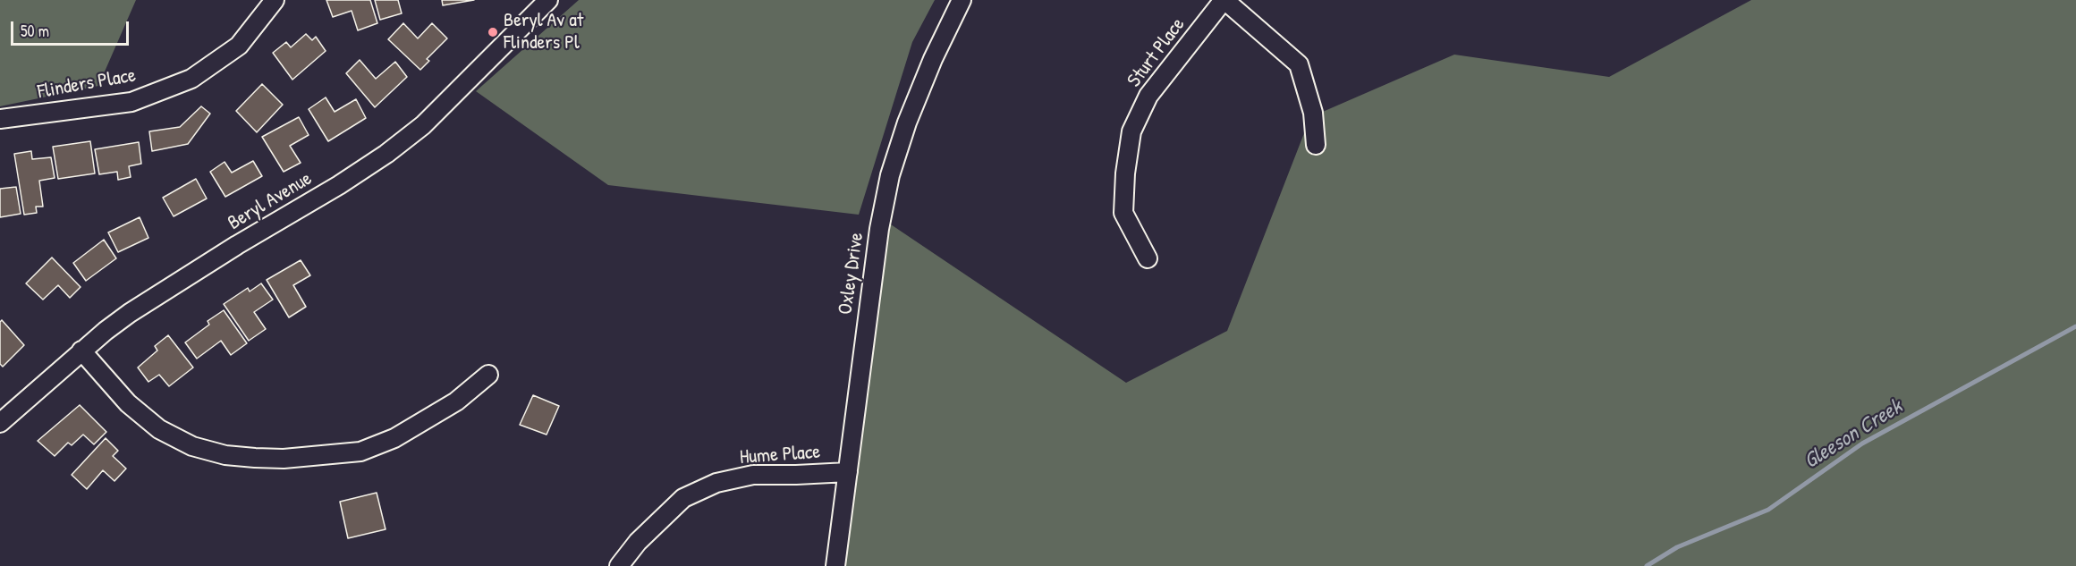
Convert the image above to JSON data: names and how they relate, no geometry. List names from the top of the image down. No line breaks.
{"streets":{"street":["Sturt Place","Flinders Place","Beryl Avenue","Oxley Drive","Hume Place"]},"crossings":[["Oxley Drive","Hume Place"]],"water":["Gleeson Creek"],"places":["Beryl Av at Flinders Pl"],"scale_bar":"50 m"}
